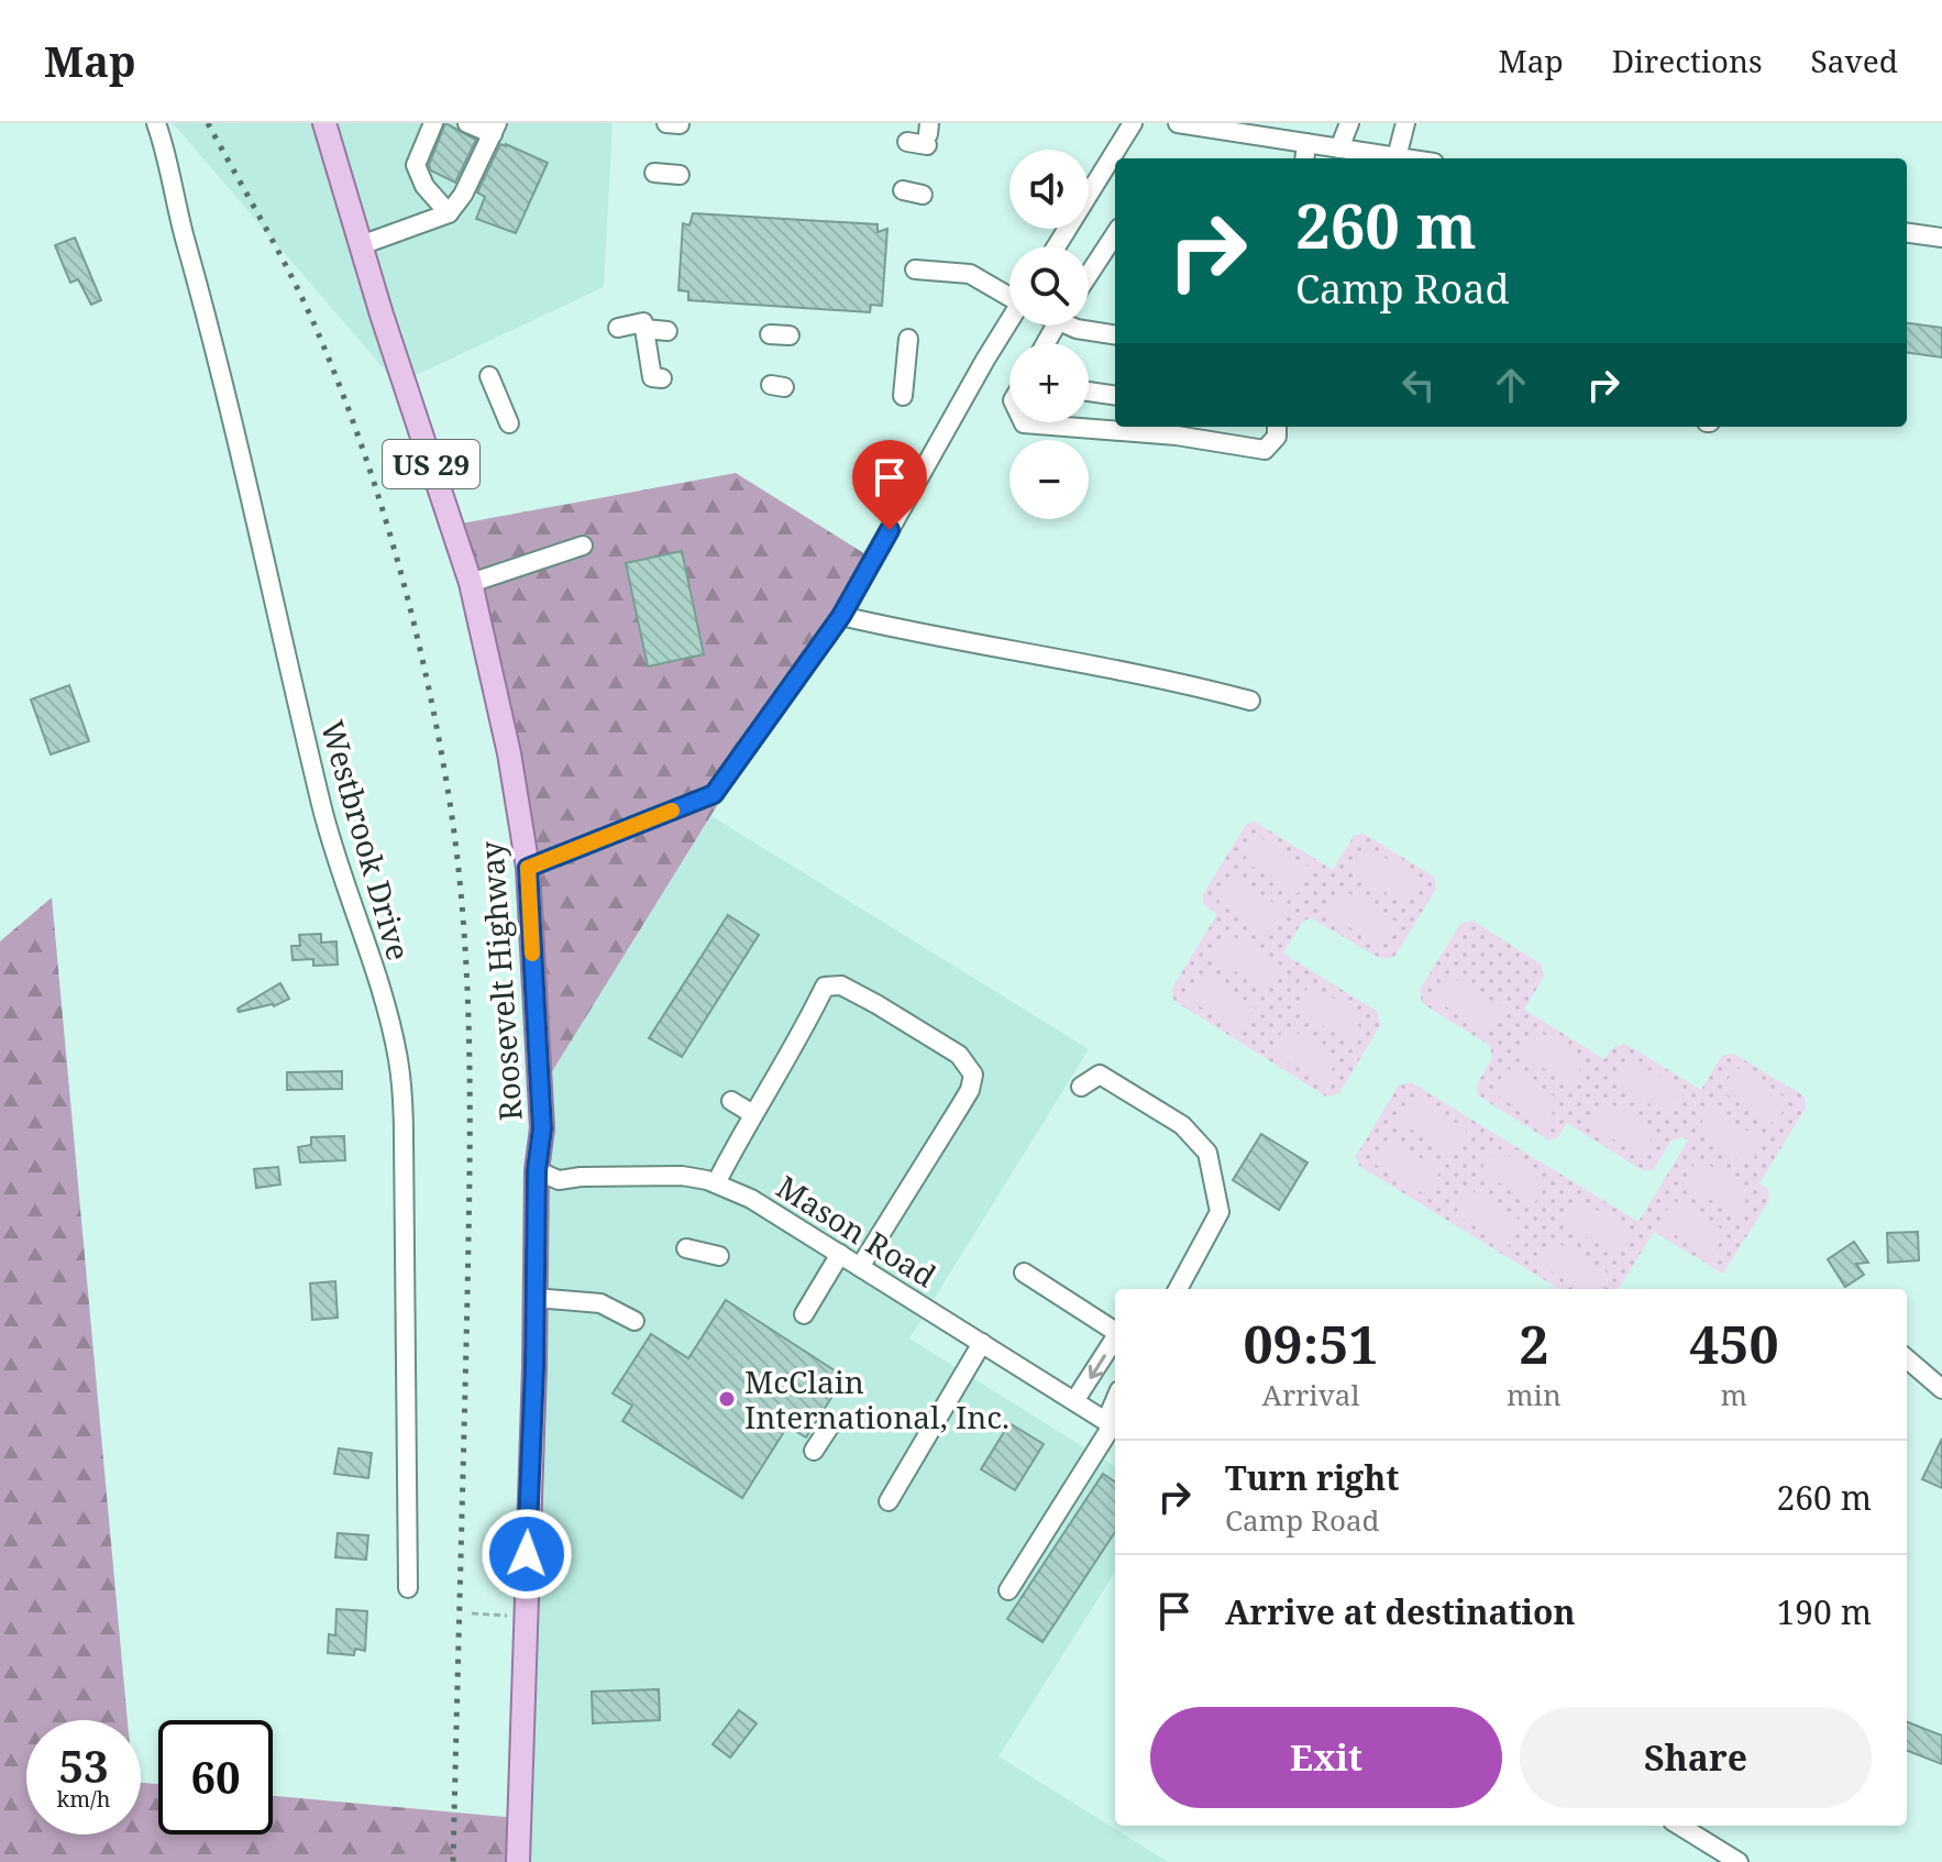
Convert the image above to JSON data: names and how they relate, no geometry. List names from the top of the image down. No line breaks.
{"streets":{"main road":["US 29","Roosevelt Highway"],"street":["Westbrook Drive","Mason Road"]},"crossings":[["Roosevelt Highway","Mason Road"]],"places":["McClain International, Inc."],"page":{"header":"Map","nav":["Map","Directions","Saved"],"map_buttons":["+","−"],"turn":["260 m","Camp Road"],"eta":["09:51","Arrival","2","min","450","m"],"list":[{"name":"Turn right","note":"Camp Road","value":"260 m"},{"name":"Arrive at destination","value":"190 m"}],"buttons":["Exit","Share"],"speed":"53 km/h","limit":"60"}}
